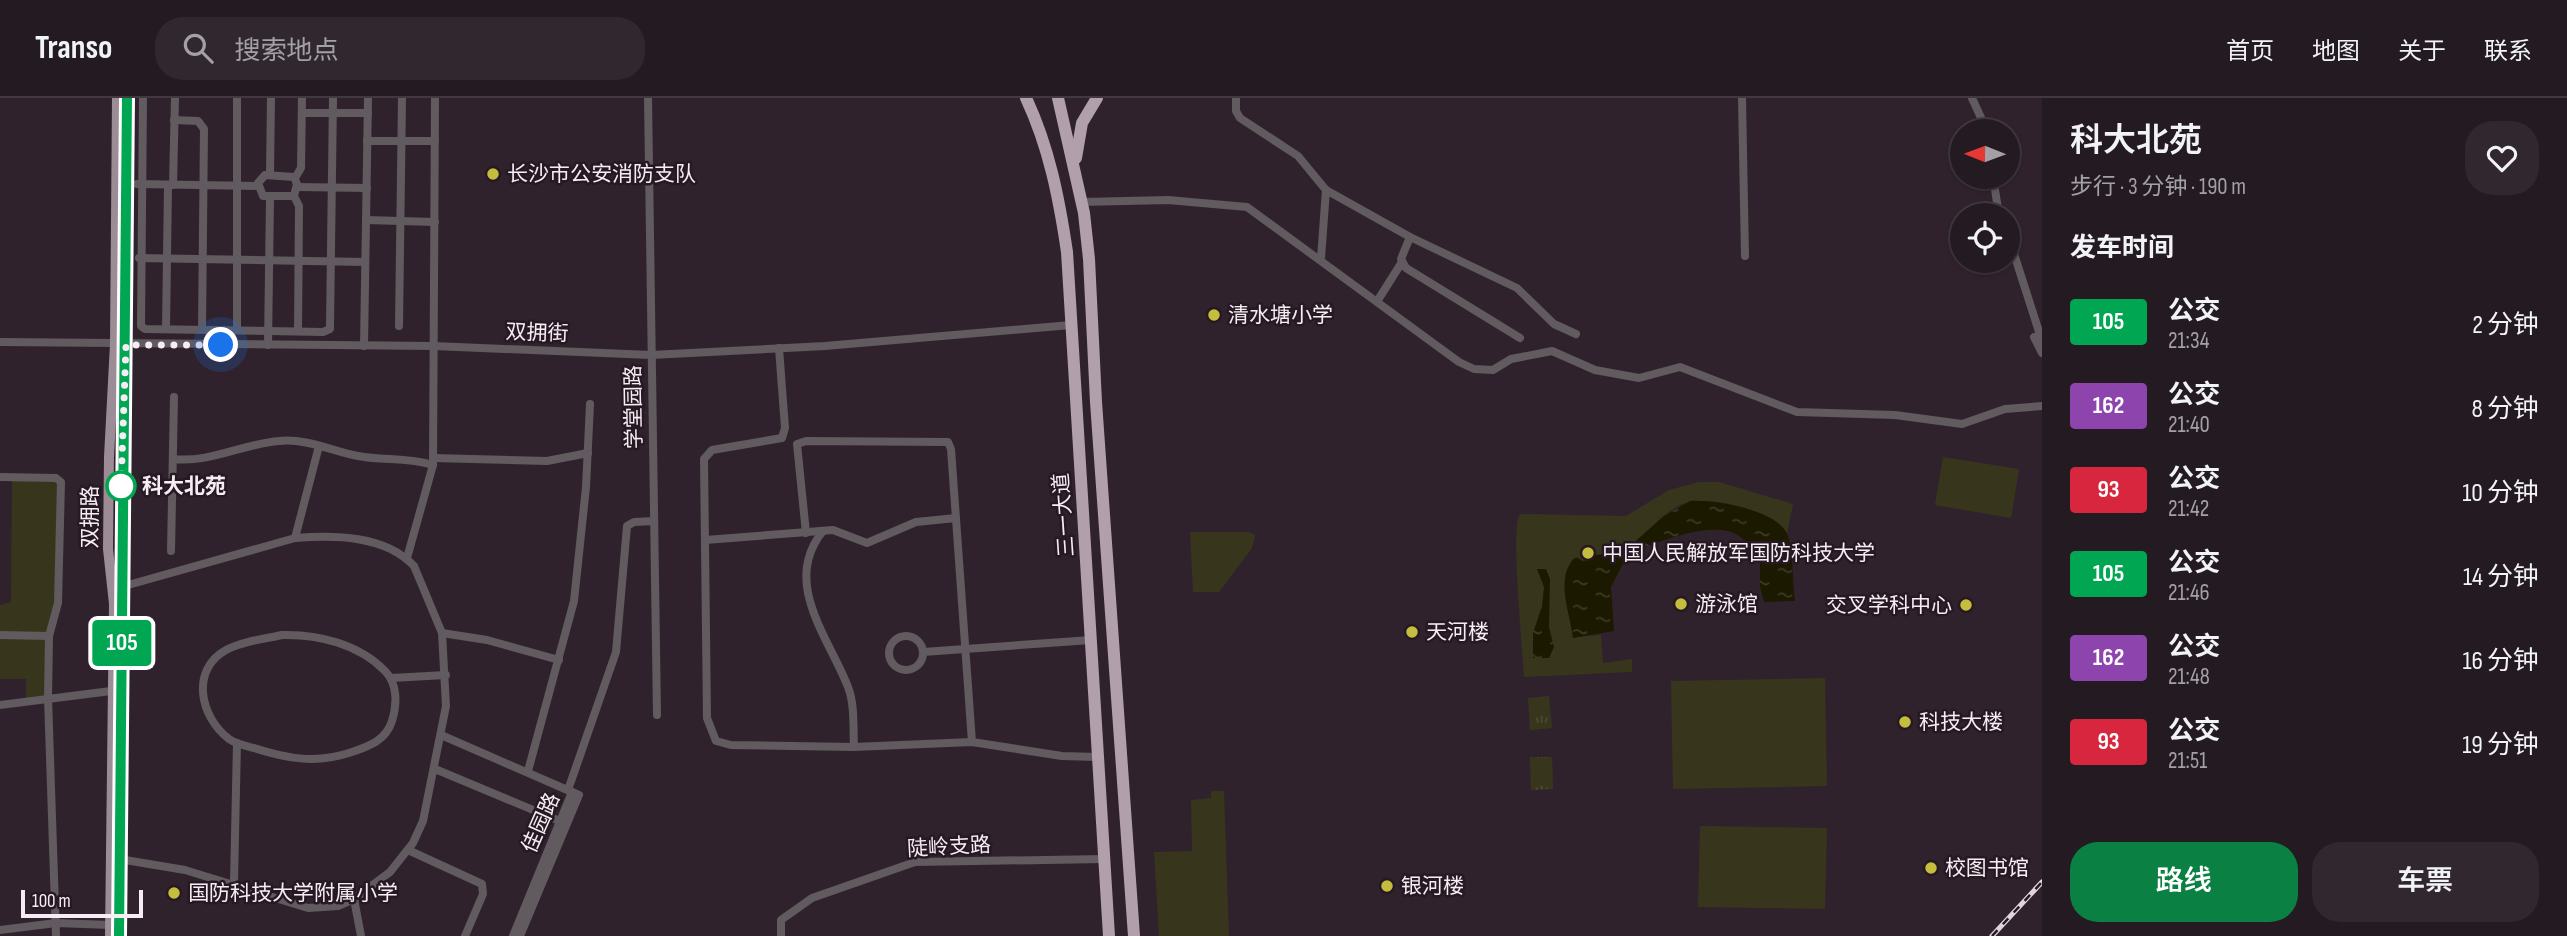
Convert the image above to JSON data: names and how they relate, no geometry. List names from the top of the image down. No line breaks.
{"streets":{"highway":["三一大道"],"main road":["双拥路"],"street":["双拥街","学堂园路","佳园路","陡岭支路"]},"crossings":[["双拥街","学堂园路"],["双拥街","三一大道"],["双拥街","双拥路"],["学堂园路","佳园路"],["三一大道","陡岭支路"]],"places":["长沙市公安消防支队","清水塘小学","科大北苑","中国人民解放军国防科技大学","游泳馆","交叉学科中心","天河楼","科技大楼","校图书馆","银河楼","国防科技大学附属小学"],"lines":["bus line 105"],"scale_bar":"100 m","north":"left","page":{"header":"Transo","search":"搜索地点","nav":["首页","地图","关于","联系"],"on_map":"105","heading":[["科大北苑","步行 · 3 分钟 · 190 m"],"发车时间"],"list":[{"mark":"105","name":"公交","note":"21:34","value":"2 分钟"},{"mark":"162","name":"公交","note":"21:40","value":"8 分钟"},{"mark":"93","name":"公交","note":"21:42","value":"10 分钟"},{"mark":"105","name":"公交","note":"21:46","value":"14 分钟"},{"mark":"162","name":"公交","note":"21:48","value":"16 分钟"},{"mark":"93","name":"公交","note":"21:51","value":"19 分钟"}],"buttons":["路线","车票"],"scale":"100 m"}}
